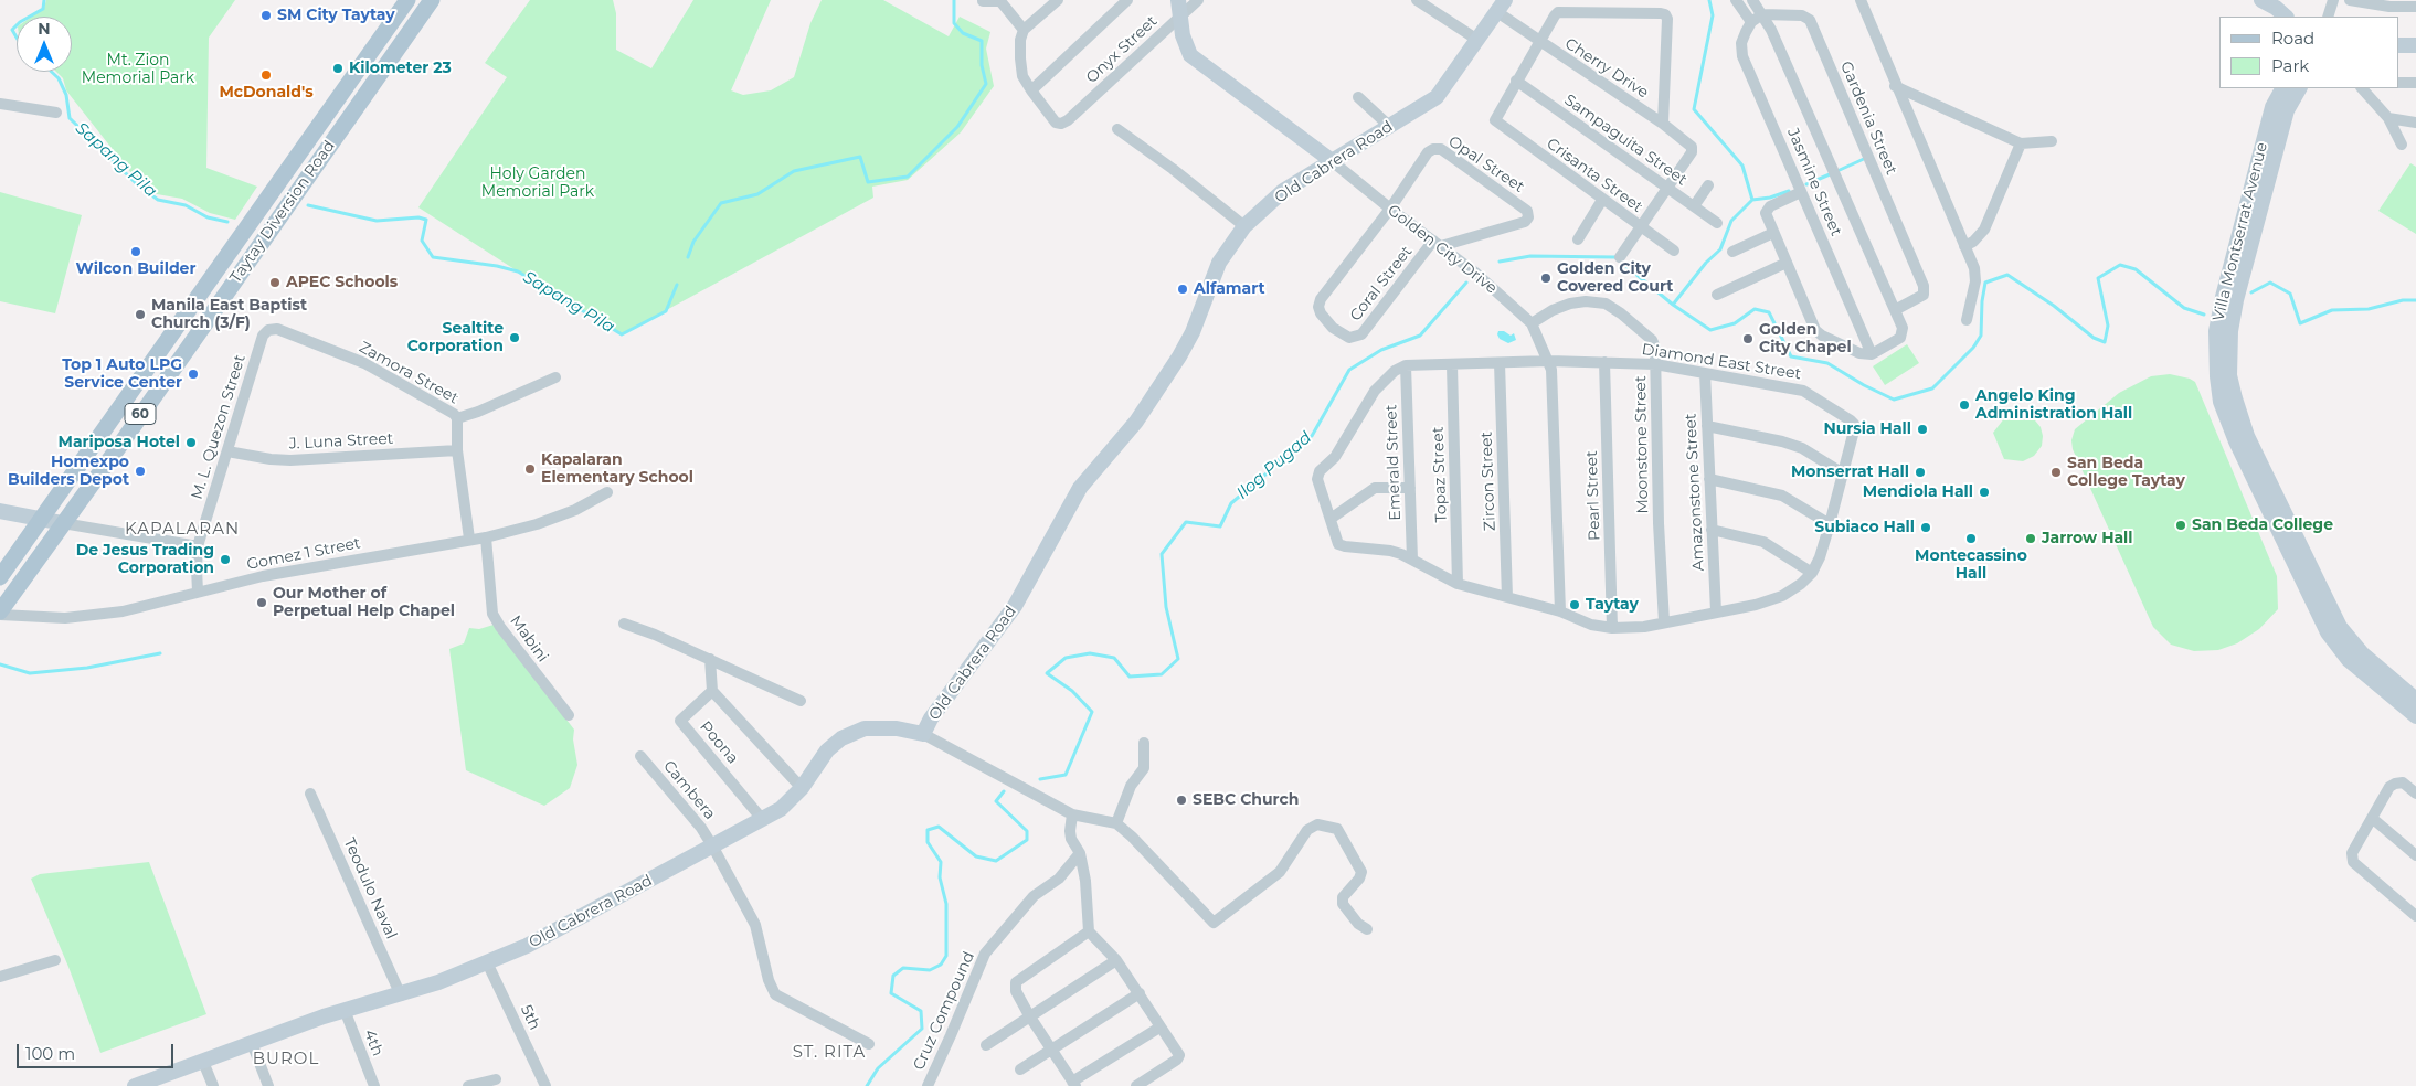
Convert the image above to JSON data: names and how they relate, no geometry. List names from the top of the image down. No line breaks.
{"streets":{"main road":["Taytay Diversion Road","60"],"street":["Onyx Street","Cherry Drive","Gardenia Street","Sampaguita Street","Old Cabrera Road","Opal Street","Crisanta Street","Jasmine Street","Villa Montserrat Avenue","Golden City Drive","Coral Street","Diamond East Street","Zamora Street","M. L. Quezon Street","J. Luna Street","Moonstone Street","Emerald Street","Topaz Street","Zircon Street","Amazonstone Street","Pearl Street","Gomez 1 Street","Mabini","Poona","Cambera","Teodulo Naval","Cruz Compound","5th","4th"]},"crossings":[["Onyx Street","Golden City Drive"],["Cherry Drive","Sampaguita Street"],["Cherry Drive","Old Cabrera Road"],["Sampaguita Street","Crisanta Street"],["Old Cabrera Road","Golden City Drive"],["Old Cabrera Road","Poona"],["Old Cabrera Road","Cambera"],["Old Cabrera Road","Teodulo Naval"],["Old Cabrera Road","5th"],["Old Cabrera Road","4th"],["Opal Street","Golden City Drive"],["Opal Street","Coral Street"],["Taytay Diversion Road","Gomez 1 Street"],["Golden City Drive","Coral Street"],["Golden City Drive","Diamond East Street"],["Golden City Drive","Moonstone Street"],["Diamond East Street","Moonstone Street"],["Diamond East Street","Emerald Street"],["Diamond East Street","Topaz Street"],["Diamond East Street","Zircon Street"],["Diamond East Street","Amazonstone Street"],["Diamond East Street","Pearl Street"],["Zamora Street","M. L. Quezon Street"],["Zamora Street","J. Luna Street"],["Zamora Street","Gomez 1 Street"],["M. L. Quezon Street","J. Luna Street"],["M. L. Quezon Street","Gomez 1 Street"],["Gomez 1 Street","Mabini"]],"districts":["KAPALARAN","ST. RITA","BUROL"],"water":["Sapang Pila","Ilog Pugad"],"parks":["Mt. Zion Memorial Park","Holy Garden Memorial Park"],"places":["SM City Taytay","Kilometer 23","McDonald's","Wilcon Builder","Golden City Covered Court","APEC Schools","Alfamart","Manila East Baptist Church (3/F)","Sealtite Corporation","Golden City Chapel","Top 1 Auto LPG Service Center","Angelo King Administration Hall","Nursia Hall","Mariposa Hotel","Kapalaran Elementary School","Homexpo Builders Depot","Monserrat Hall","San Beda College Taytay","Mendiola Hall","San Beda College","Subiaco Hall","Montecassino Hall","Jarrow Hall","De Jesus Trading Corporation","Our Mother of Perpetual Help Chapel","Taytay","SEBC Church"],"legend":["Road","Park"],"scale_bar":"100 m","north":"top"}
